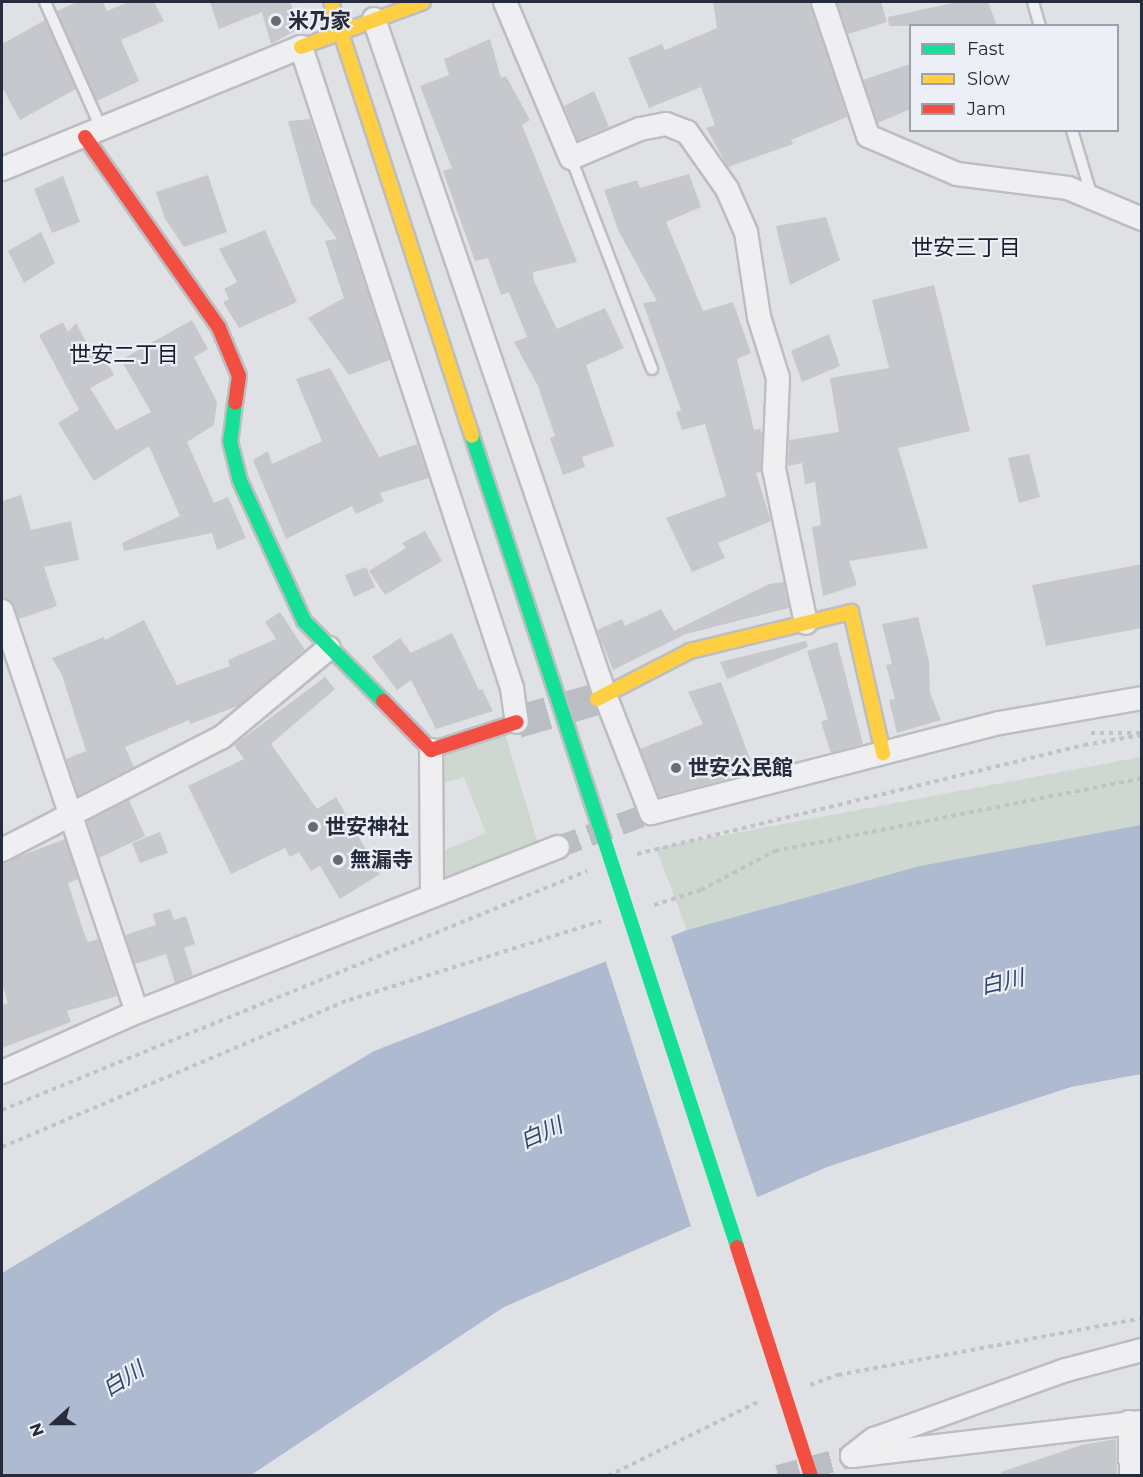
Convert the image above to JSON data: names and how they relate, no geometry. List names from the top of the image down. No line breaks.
{"districts":["世安三丁目","世安二丁目"],"water":["白川"],"places":["米乃家","世安公民館","世安神社","無漏寺"],"legend":["Fast","Slow","Jam"],"north":"left"}
